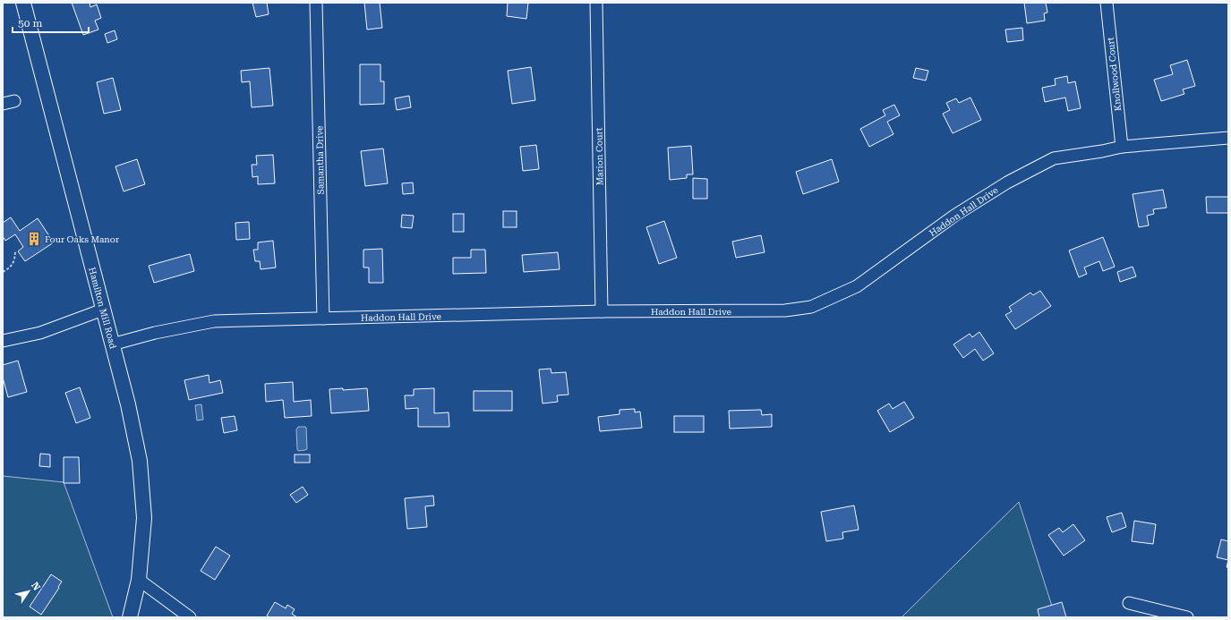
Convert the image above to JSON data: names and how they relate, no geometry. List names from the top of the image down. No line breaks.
{"streets":{"main road":["Hamilton Mill Road"],"street":["Knollwood Court","Marion Court","Samantha Drive","Haddon Hall Drive"]},"crossings":[["Knollwood Court","Haddon Hall Drive"],["Marion Court","Haddon Hall Drive"],["Samantha Drive","Haddon Hall Drive"],["Haddon Hall Drive","Hamilton Mill Road"]],"places":{"building":["Four Oaks Manor"]},"scale_bar":"50 m","north":"top right"}
